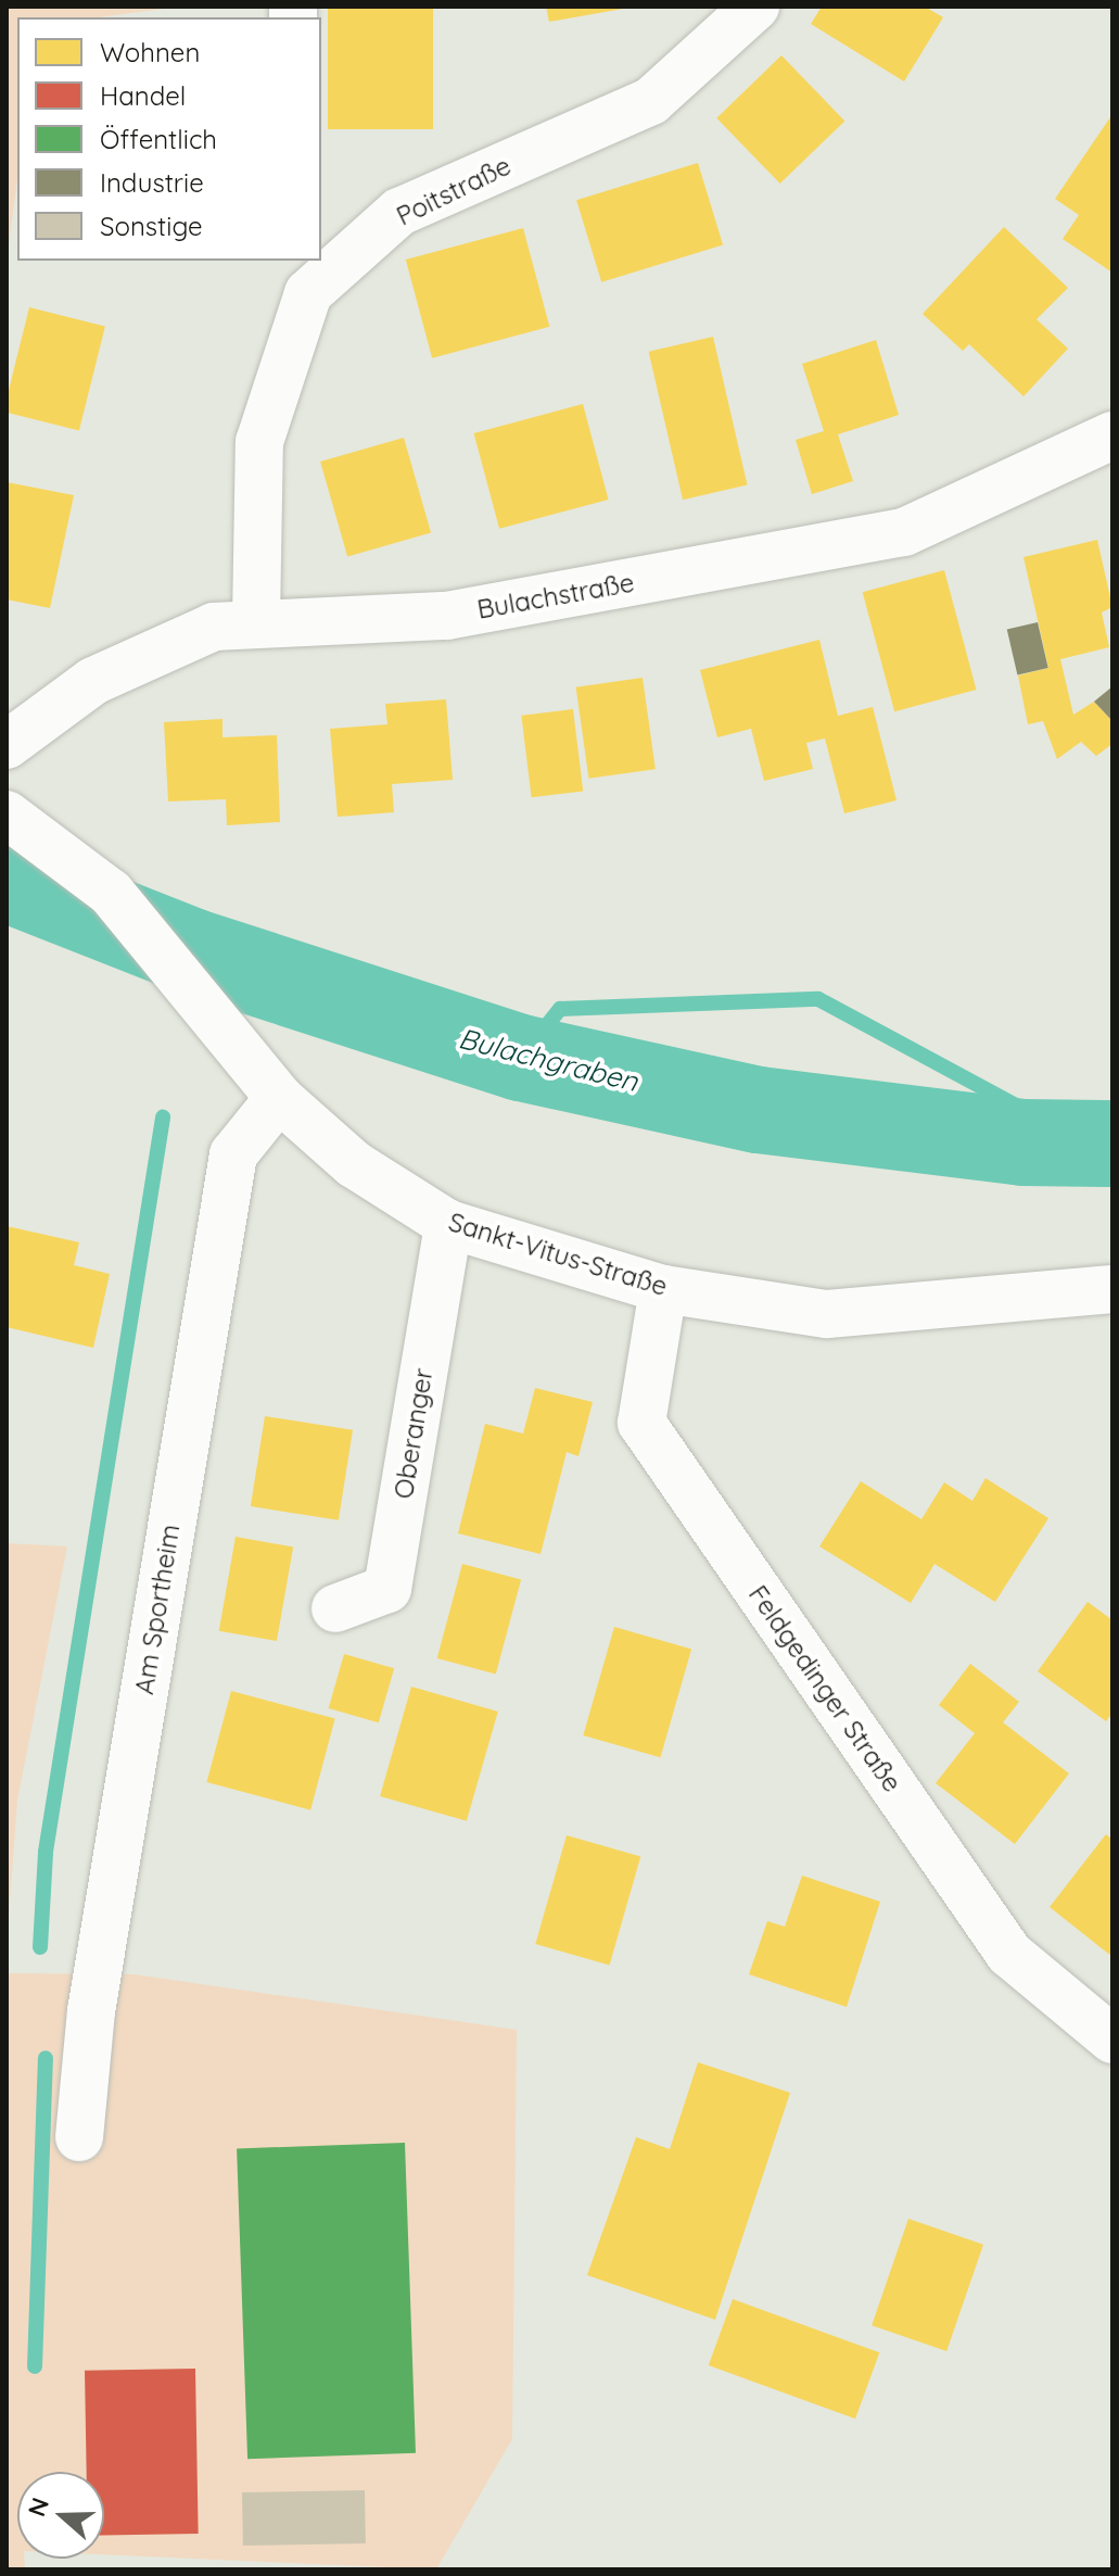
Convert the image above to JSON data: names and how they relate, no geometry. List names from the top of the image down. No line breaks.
{"streets":{"street":["Poitstraße","Bulachstraße","Sankt-Vitus-Straße","Oberanger","Am Sportheim","Feldgedinger Straße"]},"crossings":[["Poitstraße","Bulachstraße"],["Sankt-Vitus-Straße","Oberanger"],["Sankt-Vitus-Straße","Am Sportheim"],["Sankt-Vitus-Straße","Feldgedinger Straße"]],"water":["Bulachgraben"],"legend":["Wohnen","Handel","Öffentlich","Industrie","Sonstige"],"north":"left"}
